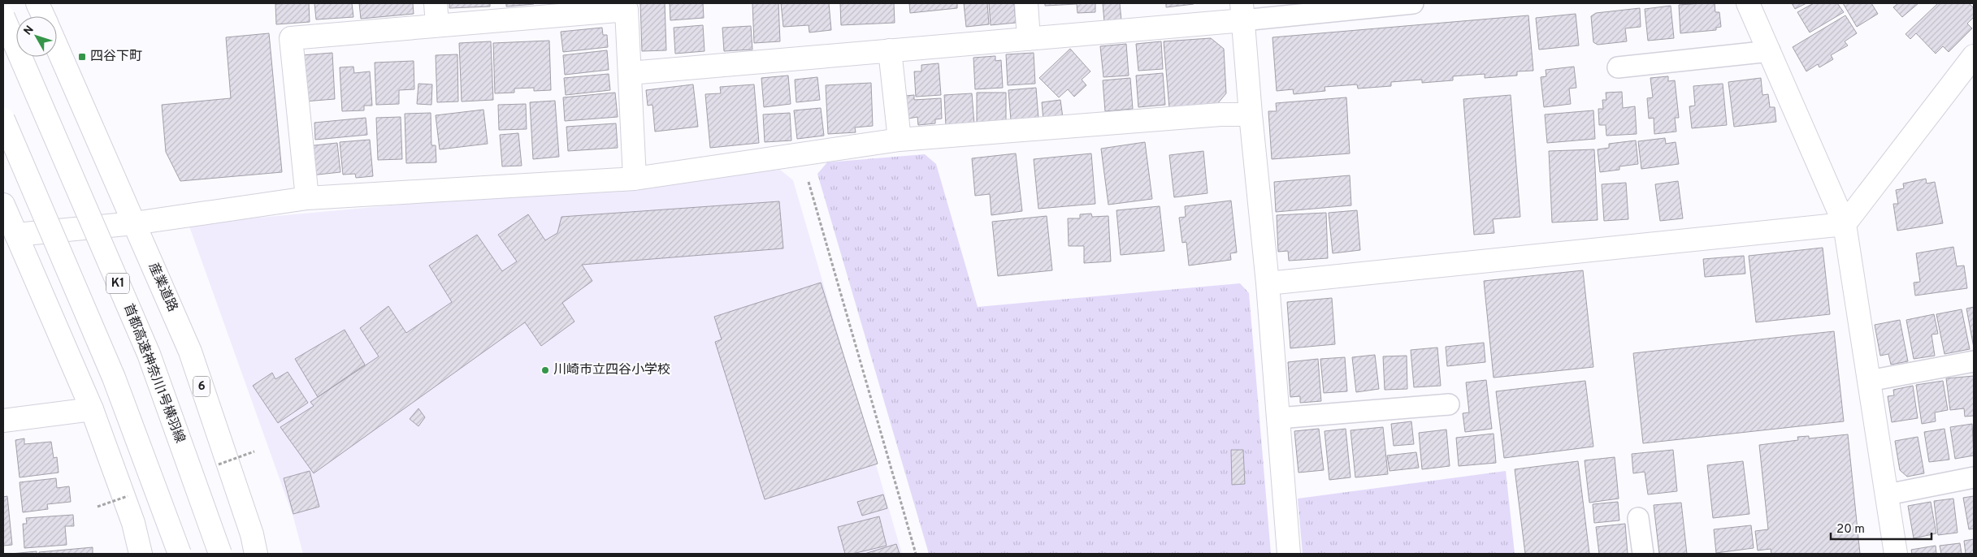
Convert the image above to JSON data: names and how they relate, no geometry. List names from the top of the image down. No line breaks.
{"streets":{"main road":["K1","産業道路","首都高速神奈川1号横羽線","6"]},"places":{"transit":["四谷下町"],"other":["川崎市立四谷小学校"]},"scale_bar":"20 m","north":"top left"}
